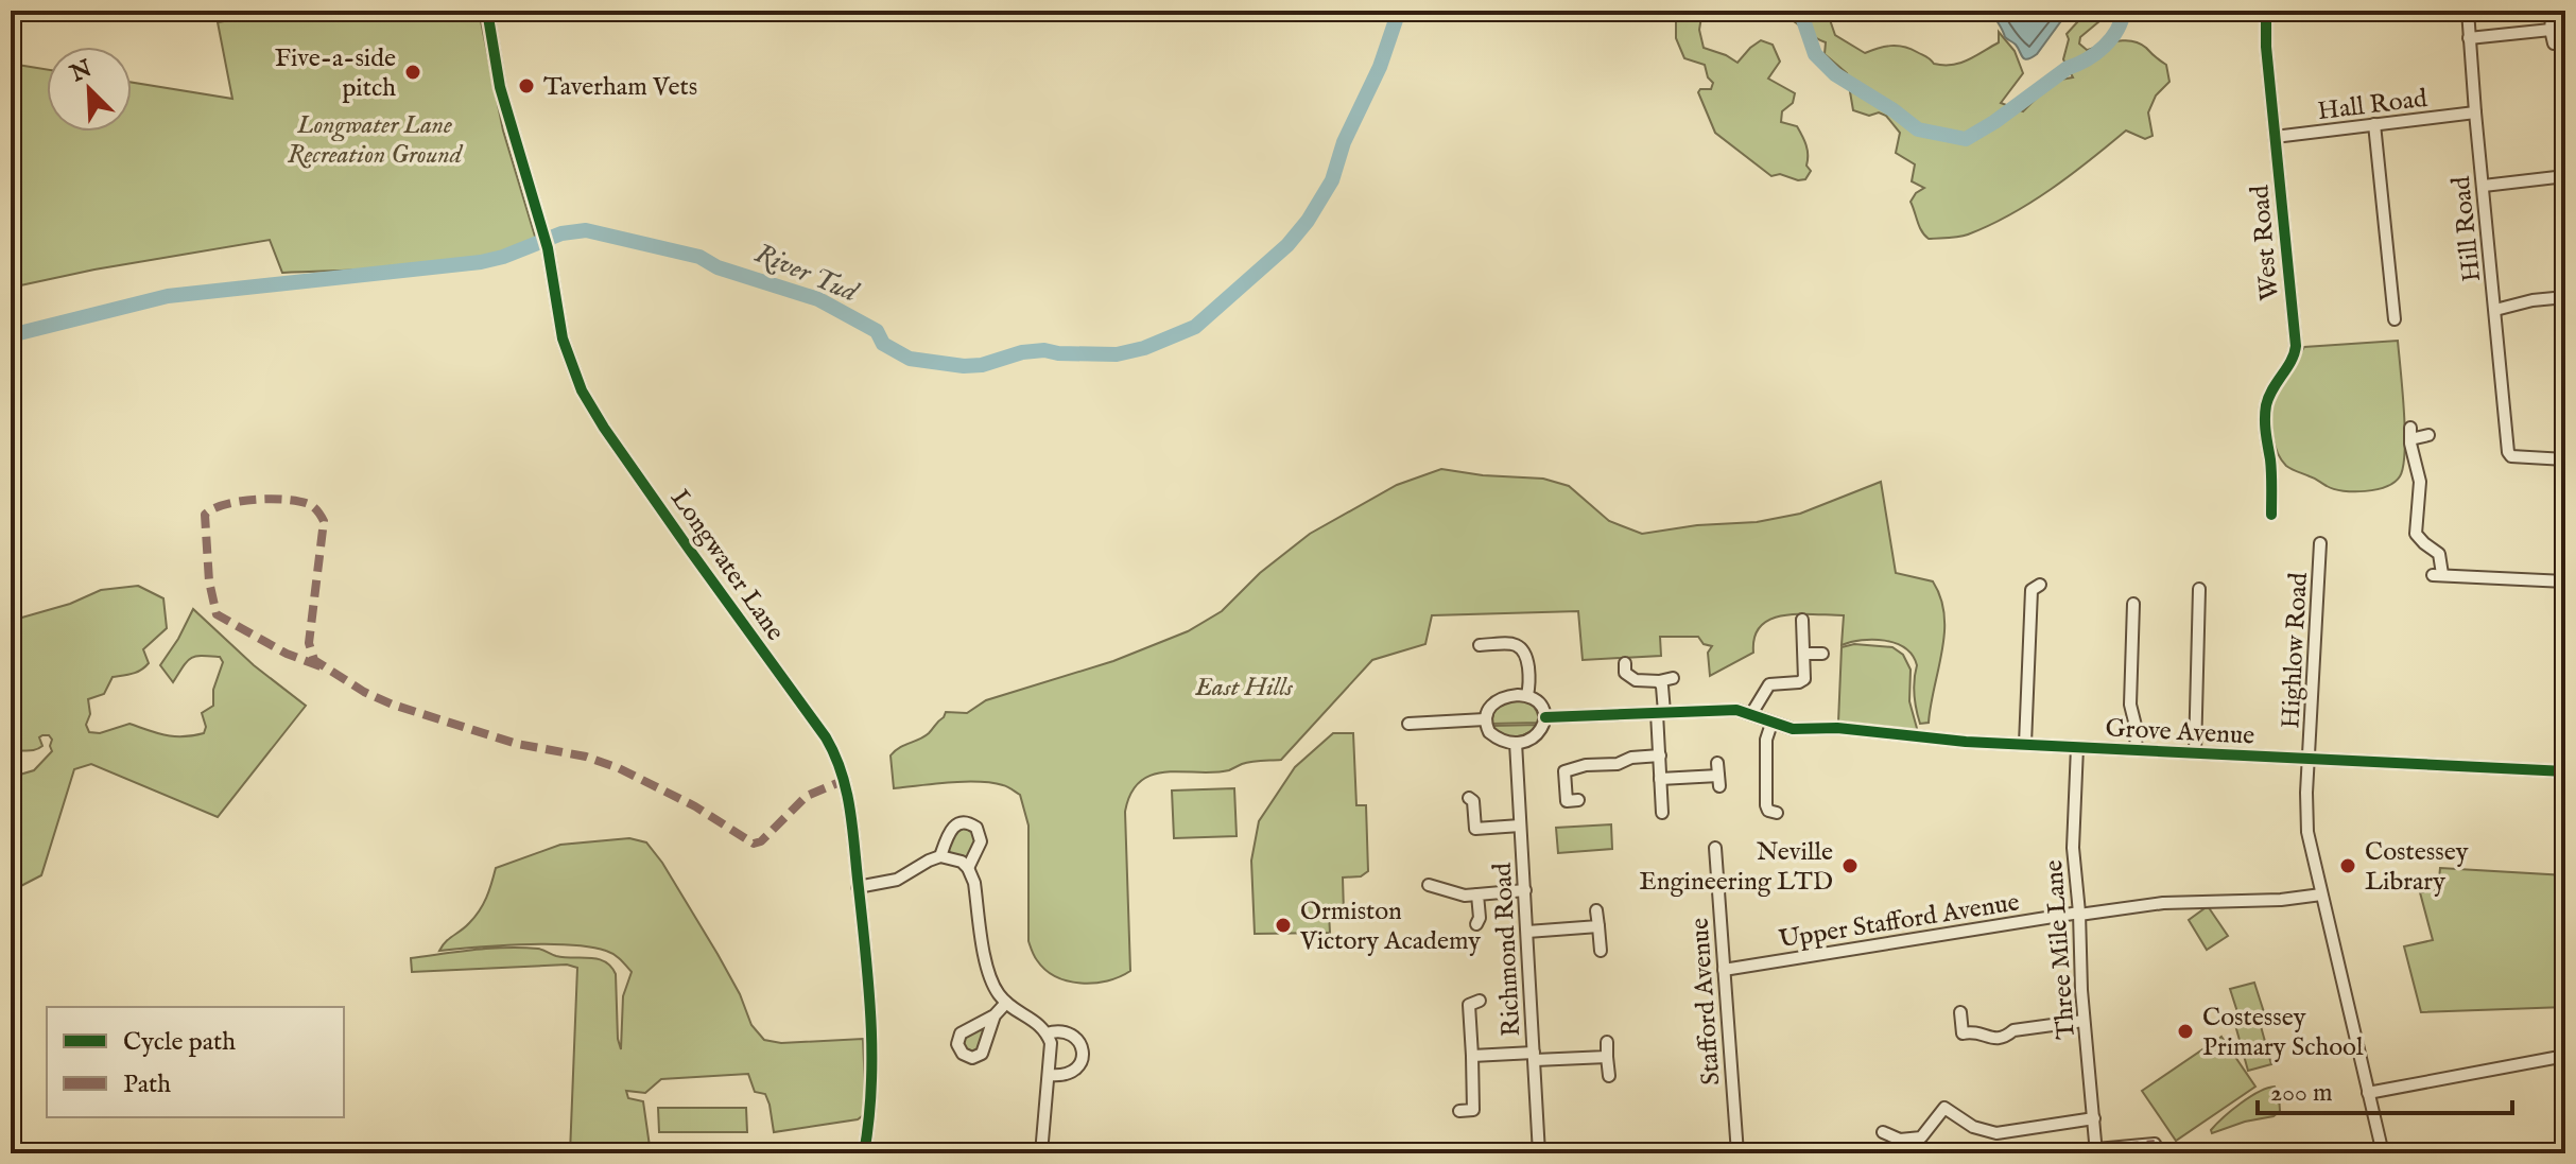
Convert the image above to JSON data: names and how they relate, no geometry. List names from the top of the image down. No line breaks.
{"streets":{"street":["Hall Road","Hill Road","West Road","Longwater Lane","Highlow Road","Grove Avenue","Upper Stafford Avenue","Richmond Road","Three Mile Lane","Stafford Avenue"]},"crossings":[["Hall Road","Hill Road"],["Hall Road","West Road"],["Highlow Road","Grove Avenue"],["Highlow Road","Upper Stafford Avenue"],["Grove Avenue","Three Mile Lane"],["Upper Stafford Avenue","Three Mile Lane"],["Upper Stafford Avenue","Stafford Avenue"]],"water":["River Tud"],"parks":["Longwater Lane Recreation Ground","East Hills"],"places":["Five-a-side pitch","Taverham Vets","Neville Engineering LTD","Costessey Library","Ormiston Victory Academy","Costessey Primary School"],"legend":["Cycle path","Path"],"scale_bar":"200 m","north":"top left"}
